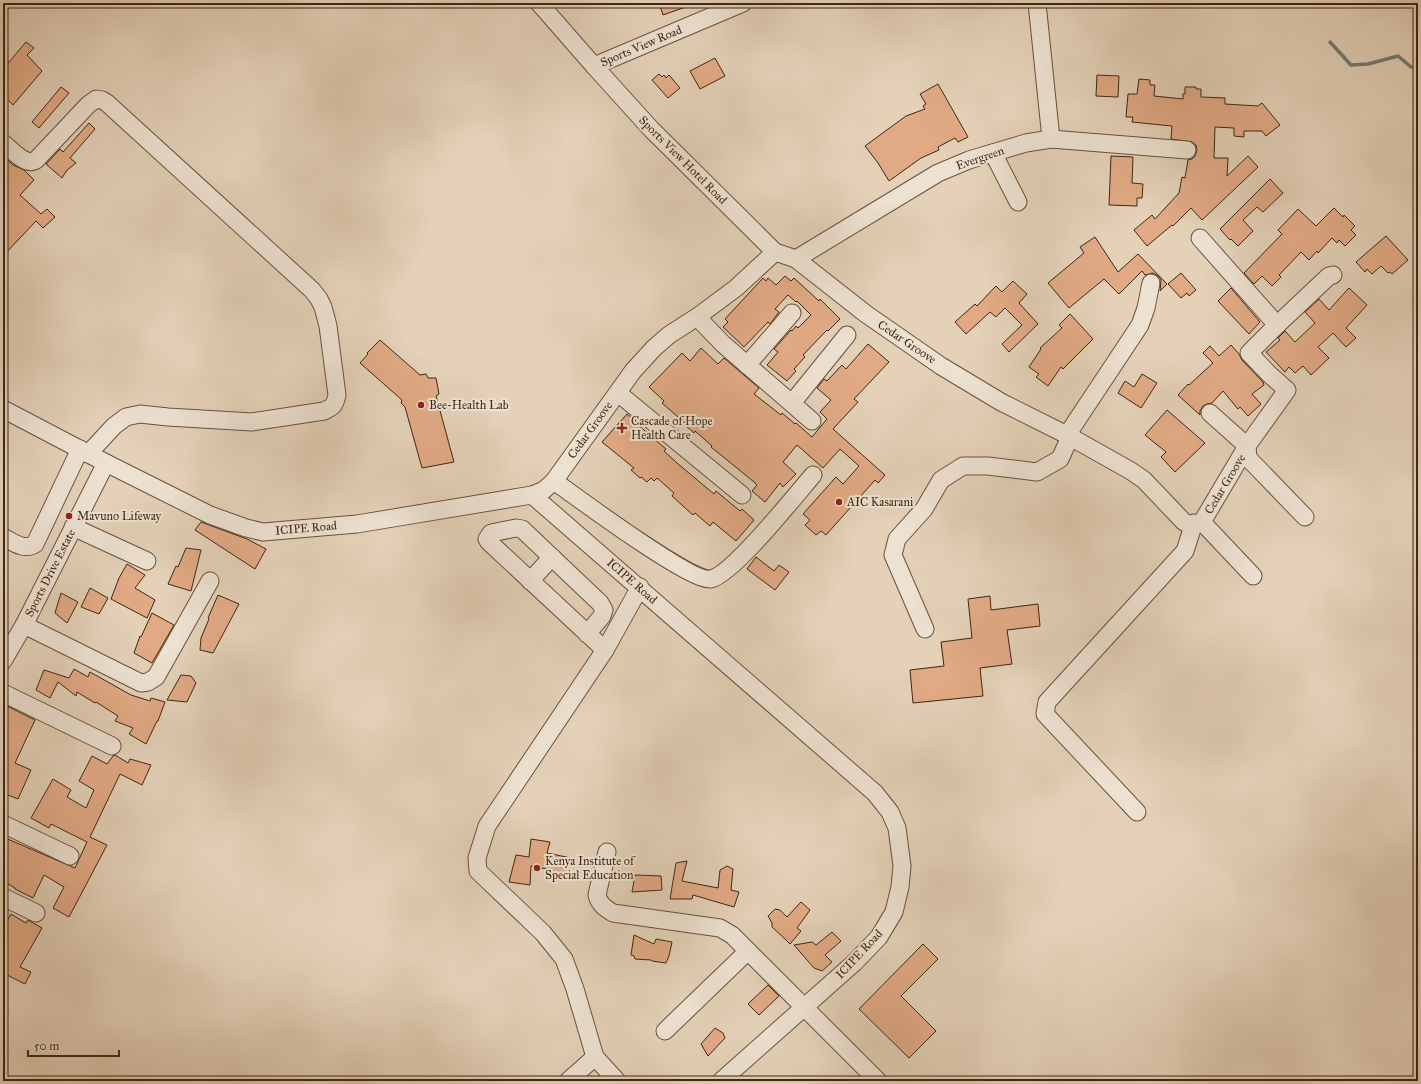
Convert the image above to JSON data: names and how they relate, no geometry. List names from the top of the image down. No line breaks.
{"streets":{"street":["Sports View Road","Evergreen","Sports View Hotel Road","Cedar Groove","ICIPE Road","Sports Drive Estate"]},"crossings":[["Sports View Road","Sports View Hotel Road"],["Evergreen","Cedar Groove"],["Sports View Hotel Road","Cedar Groove"],["Cedar Groove","ICIPE Road"],["ICIPE Road","Sports Drive Estate"]],"places":{"other":["Bee-Health Lab","AIC Kasarani","Mavuno Lifeway","Kenya Institute of Special Education"],"health":["Cascade of Hope Health Care"]},"scale_bar":"50 m"}
